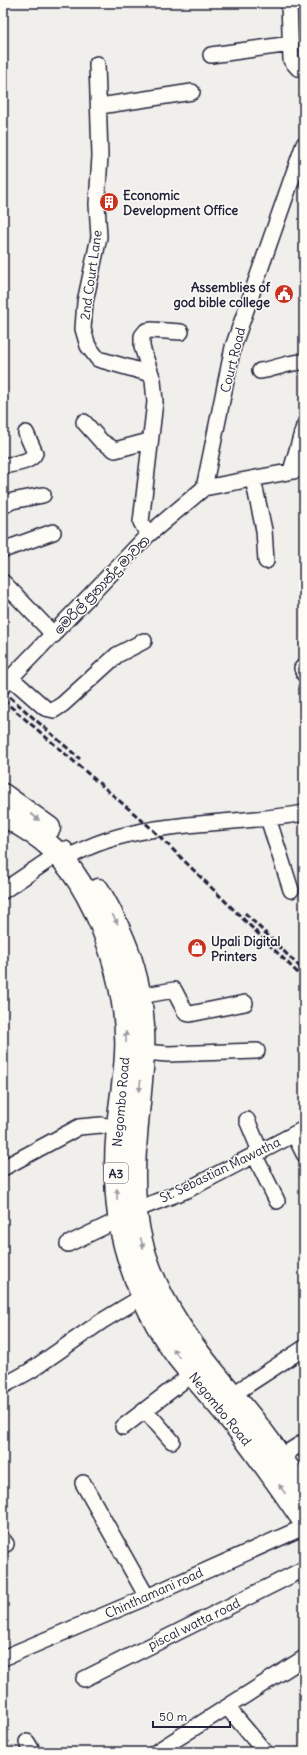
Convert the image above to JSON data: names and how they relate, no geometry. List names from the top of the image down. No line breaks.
{"streets":{"highway":["Negombo Road","A3"],"street":["2nd Court Lane","Court Road","මෙරිල් ප්‍රනාන්දු මාවත","St. Sebastian Mawatha","Chinthamani road","piscal watta road"]},"crossings":[["Court Road","මෙරිල් ප්‍රනාන්දු මාවත"],["Negombo Road","St. Sebastian Mawatha"]],"places":{"building":["Economic Development Office"],"public building":["Assemblies of god bible college"],"shop":["Upali Digital Printers"]},"scale_bar":"50 m"}
